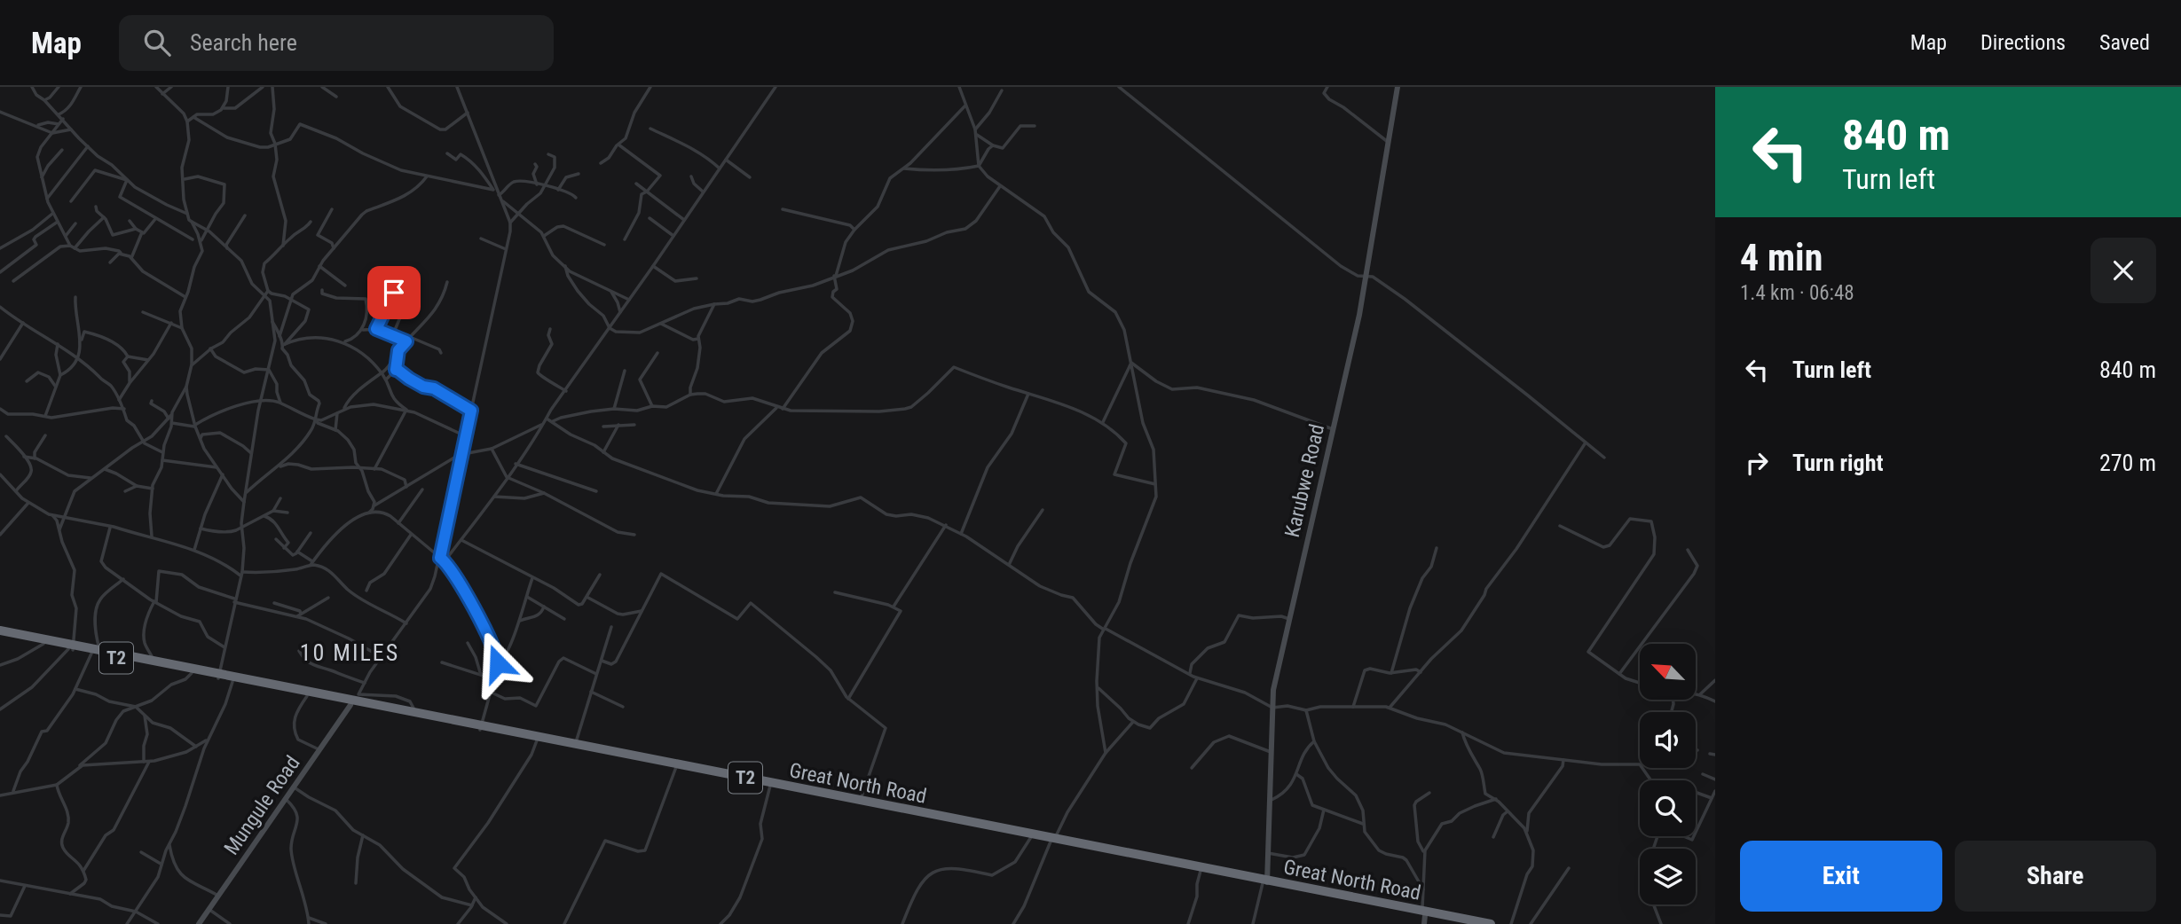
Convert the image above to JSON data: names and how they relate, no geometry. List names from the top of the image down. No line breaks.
{"streets":{"highway":["T2","Great North Road"],"street":["Karubwe Road","Mungule Road"]},"crossings":[["Karubwe Road","Great North Road"],["Great North Road","Mungule Road"]],"districts":["10 MILES"],"north":"top left","page":{"header":"Map","search":"Search here","nav":["Map","Directions","Saved"],"turn":["840 m","Turn left"],"heading":["4 min","1.4 km · 06:48"],"list":[{"name":"Turn left","value":"840 m"},{"name":"Turn right","value":"270 m"}],"buttons":["Exit","Share"]}}
